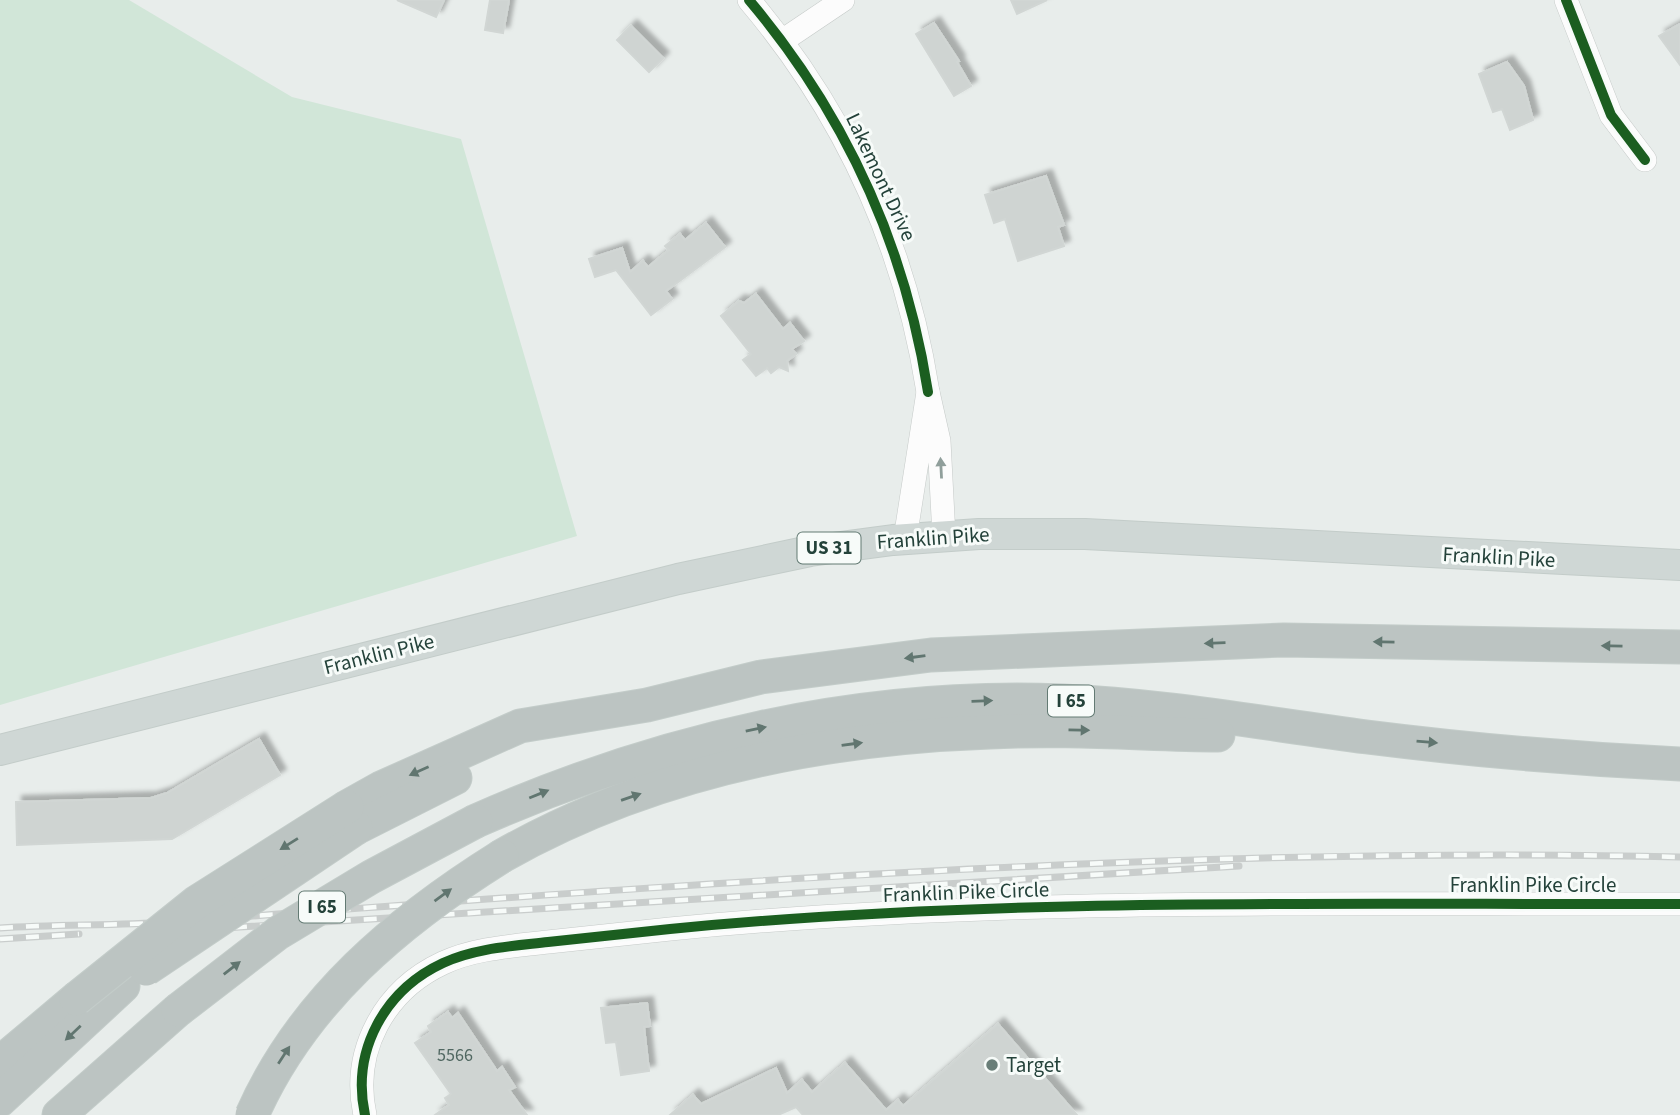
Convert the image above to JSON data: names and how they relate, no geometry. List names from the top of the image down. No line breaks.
{"streets":{"highway":["I 65"],"main road":["Franklin Pike","US 31"],"street":["Lakemont Drive","Franklin Pike Circle"]},"crossings":[["Lakemont Drive","Franklin Pike"]],"places":["Target"],"house_numbers":["5566"]}
